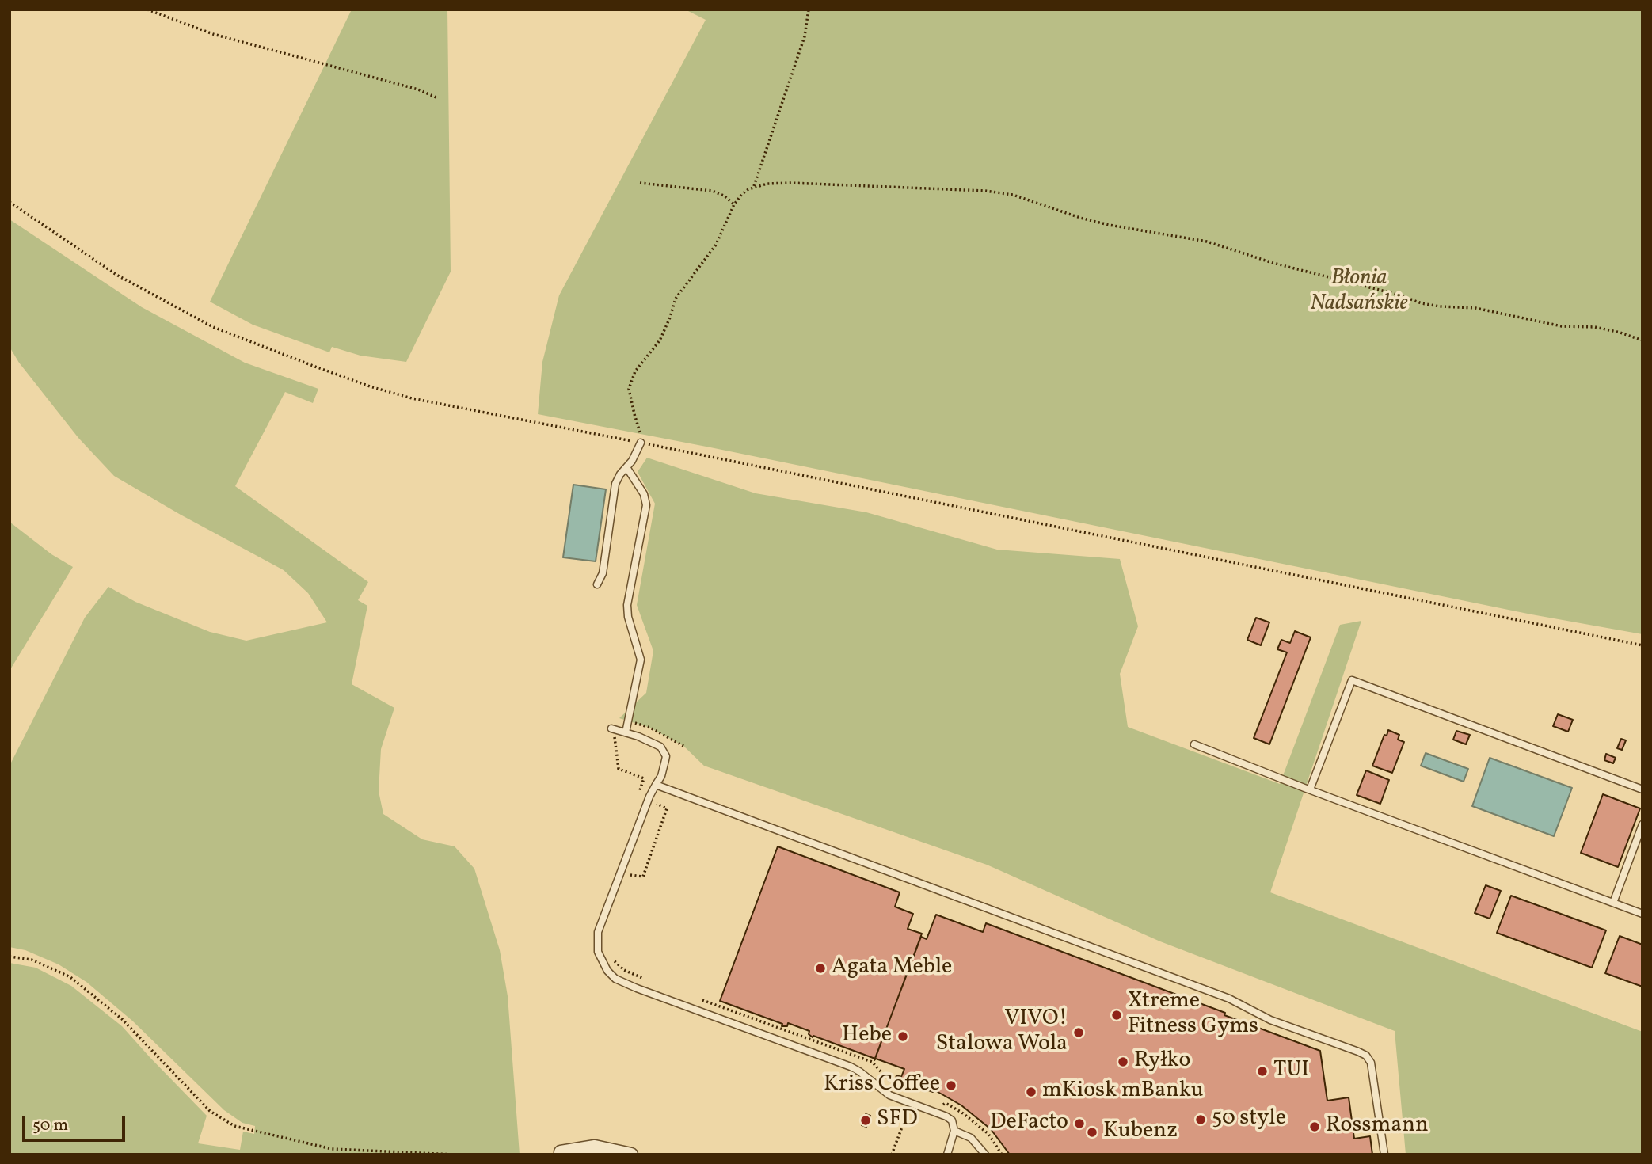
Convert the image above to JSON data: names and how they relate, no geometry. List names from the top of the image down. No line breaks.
{"parks":["Błonia Nadsańskie"],"places":["Agata Meble","Xtreme Fitness Gyms","VIVO! Stalowa Wola","Hebe","Ryłko","TUI","Kriss Coffee","mKiosk mBanku","50 style","SFD","DeFacto","Rossmann","Kubenz"],"scale_bar":"50 m"}
